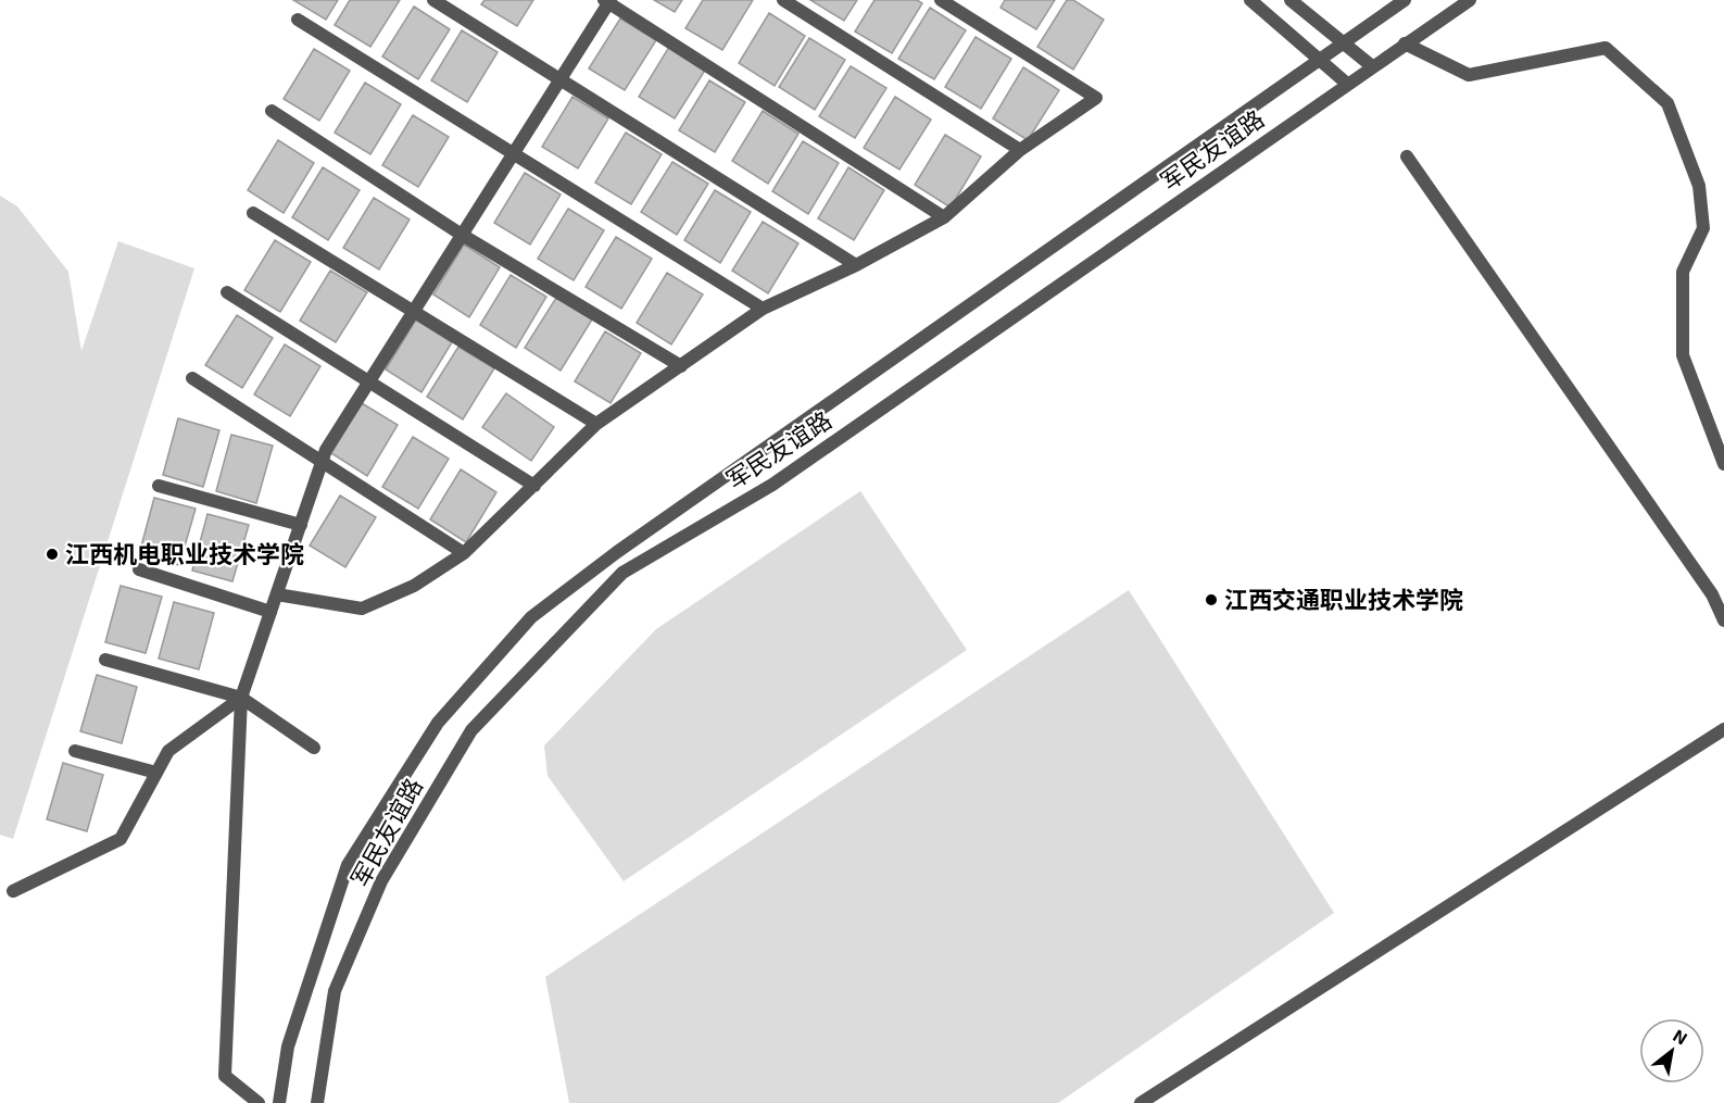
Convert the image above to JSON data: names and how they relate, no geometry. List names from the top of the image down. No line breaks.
{"streets":{"street":["军民友谊路"]},"places":["江西机电职业技术学院","江西交通职业技术学院"],"north":"top right"}
